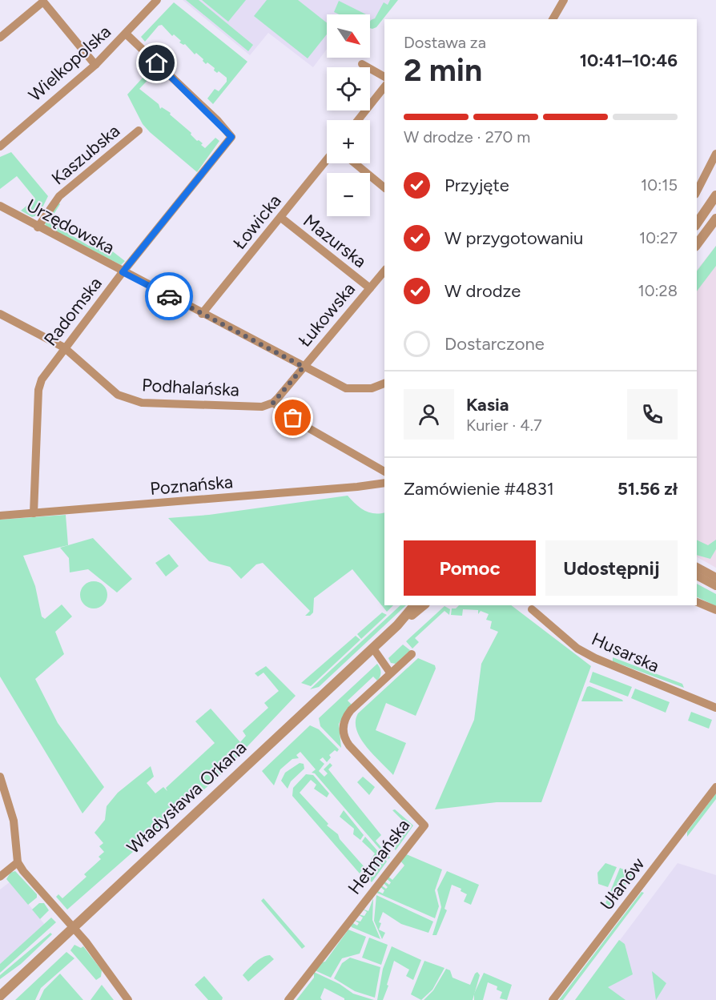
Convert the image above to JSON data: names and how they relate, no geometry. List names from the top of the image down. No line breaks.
{"streets":{"street":["Wielkopolska","Kaszubska","Łowicka","Urzędowska","Mazurska","Radomska","Łukowska","Podhalańska","Poznańska","Husarska","Władysława Orkana","Hetmańska","Ułanów"]},"crossings":[["Wielkopolska","Radomska"],["Kaszubska","Urzędowska"],["Łowicka","Urzędowska"],["Łowicka","Mazurska"],["Urzędowska","Radomska"],["Urzędowska","Łukowska"],["Mazurska","Łukowska"],["Radomska","Podhalańska"],["Radomska","Poznańska"],["Łukowska","Podhalańska"]],"north":"bottom right","page":{"map_buttons":["+","−"],"heading":["2 min","Dostawa za","10:41–10:46"],"panel":["Kasia","Kurier · 4.7","Zamówienie #4831","51.56 zł"],"bar":"W drodze · 270 m","list":[["Przyjęte","10:15"],["W przygotowaniu","10:27"],["W drodze","10:28"],"Dostarczone"],"buttons":["Pomoc","Udostępnij"]}}
